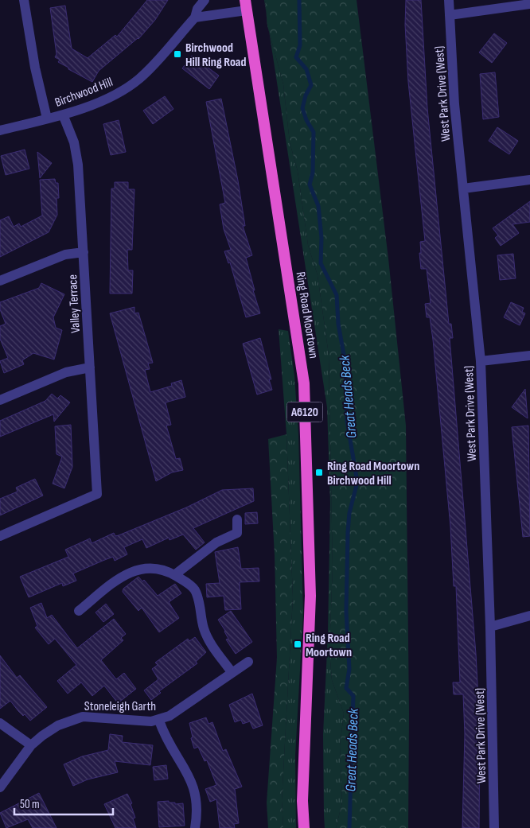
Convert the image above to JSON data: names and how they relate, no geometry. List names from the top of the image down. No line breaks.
{"streets":{"highway":["Ring Road Moortown","A6120"],"street":["Birchwood Hill","West Park Drive (West)","Valley Terrace","Stoneleigh Garth"]},"crossings":[["Birchwood Hill","Valley Terrace"]],"water":["Great Heads Beck"],"places":{"transit":["Birchwood Hill Ring Road","Ring Road Moortown Birchwood Hill","Ring Road Moortown"]},"scale_bar":"50 m"}
